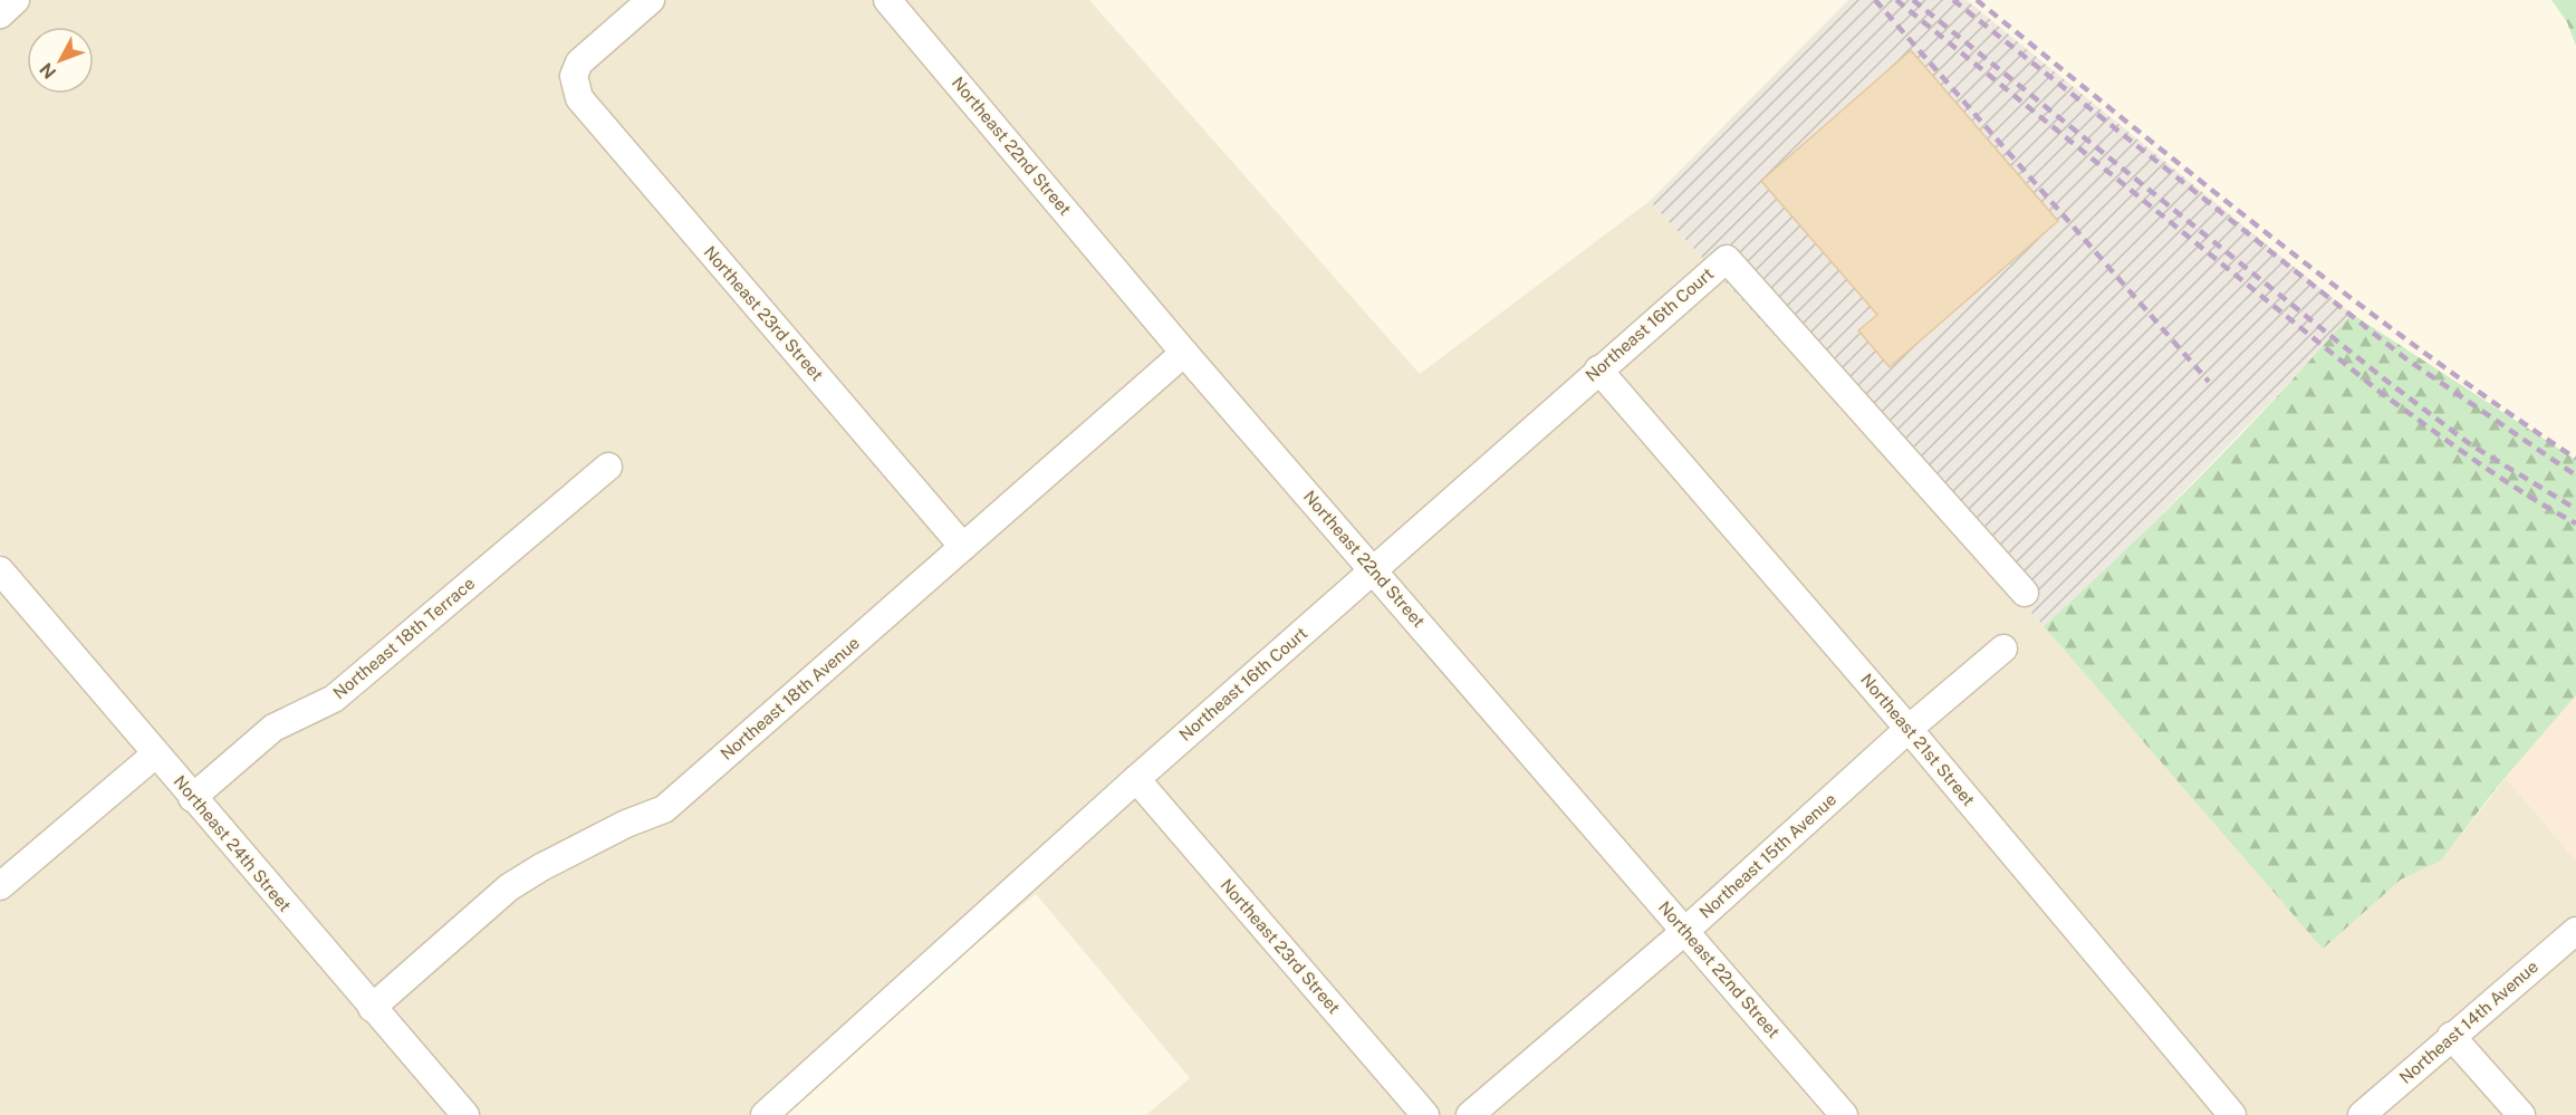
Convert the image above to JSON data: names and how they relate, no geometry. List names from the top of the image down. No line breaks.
{"streets":{"street":["Northeast 22nd Street","Northeast 23rd Street","Northeast 16th Court","Northeast 18th Terrace","Northeast 18th Avenue","Northeast 21st Street","Northeast 24th Street","Northeast 15th Avenue","Northeast 14th Avenue"]},"crossings":[["Northeast 22nd Street","Northeast 16th Court"],["Northeast 22nd Street","Northeast 18th Avenue"],["Northeast 22nd Street","Northeast 15th Avenue"],["Northeast 23rd Street","Northeast 16th Court"],["Northeast 23rd Street","Northeast 18th Avenue"],["Northeast 16th Court","Northeast 21st Street"],["Northeast 18th Terrace","Northeast 24th Street"],["Northeast 18th Avenue","Northeast 24th Street"],["Northeast 21st Street","Northeast 15th Avenue"]],"north":"bottom left"}
